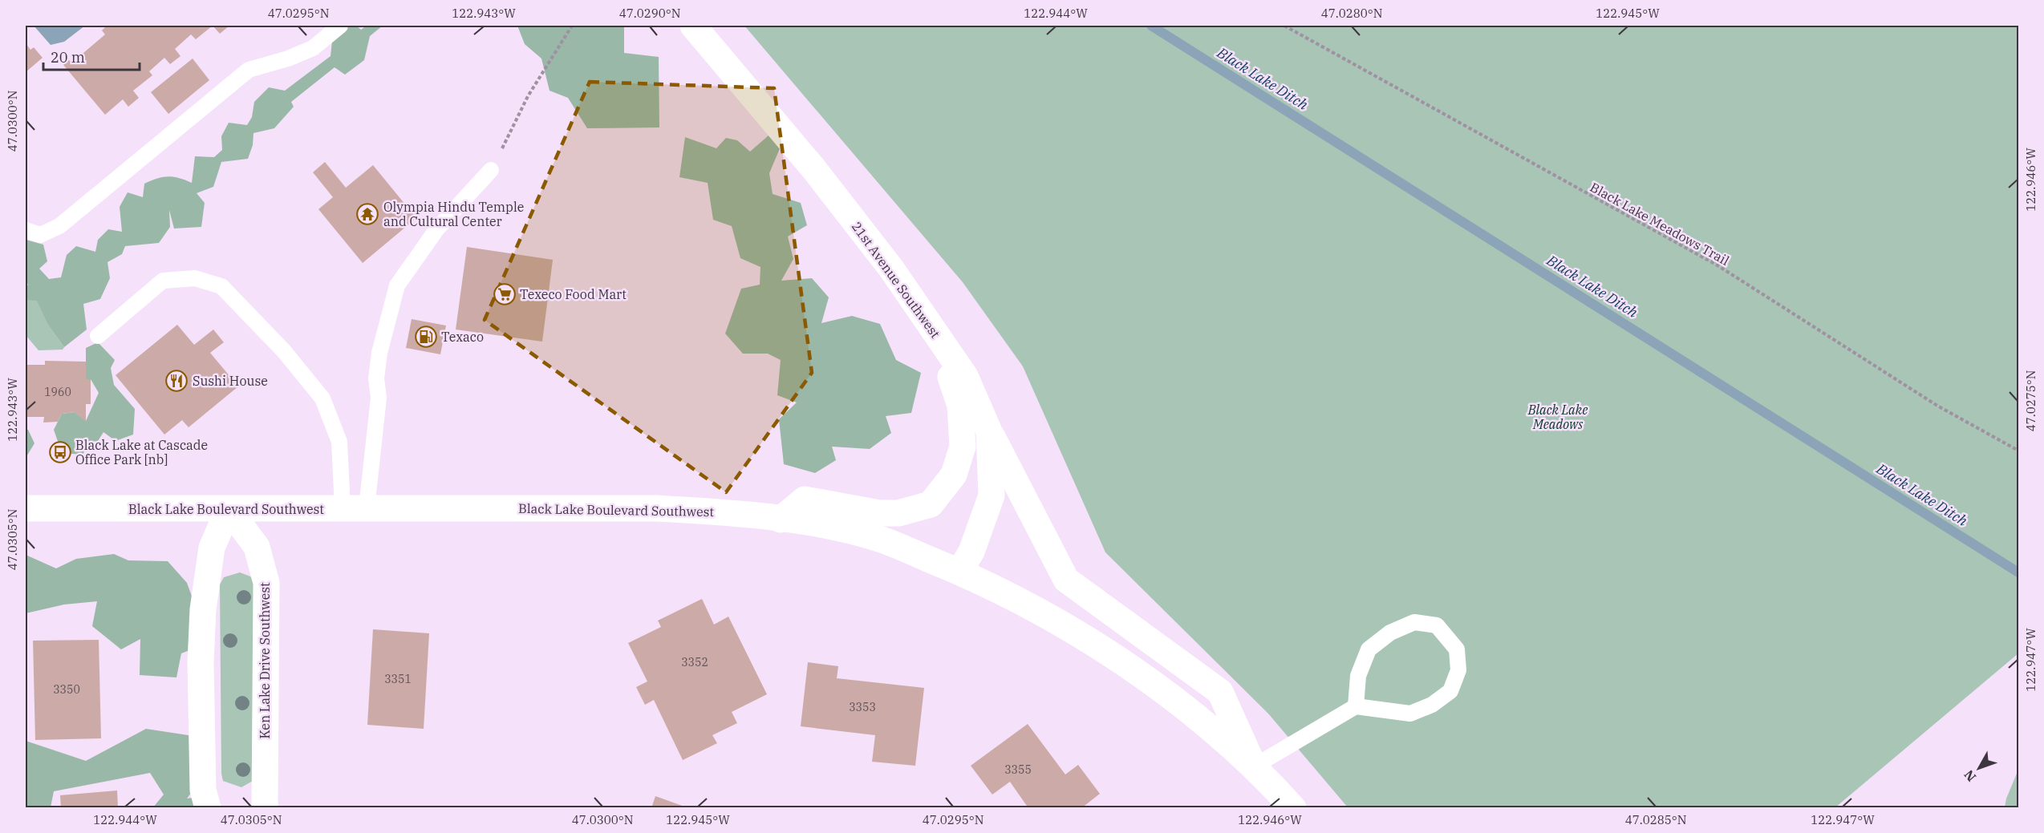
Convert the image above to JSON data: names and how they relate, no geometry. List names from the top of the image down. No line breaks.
{"streets":{"street":["21st Avenue Southwest","Black Lake Boulevard Southwest","Ken Lake Drive Southwest"],"path":["Black Lake Meadows Trail"]},"crossings":[["21st Avenue Southwest","Black Lake Boulevard Southwest"],["Black Lake Boulevard Southwest","Ken Lake Drive Southwest"]],"water":["Black Lake Ditch"],"parks":["Black Lake Meadows"],"places":{"temple":["Olympia Hindu Temple and Cultural Center"],"supermarket":["Texeco Food Mart"],"fuel station":["Texaco"],"restaurant":["Sushi House"],"bus stop":["Black Lake at Cascade Office Park [nb]"]},"house_numbers":["1960","3352","3351","3350","3353","3355"],"scale_bar":"20 m","north":"bottom left","coordinates":["47.0295°N","122.943°W","47.0290°N","122.944°W","47.0280°N","122.945°W","47.0300°N","122.946°W","47.0275°N","47.0305°N","122.947°W","47.0285°N"]}
